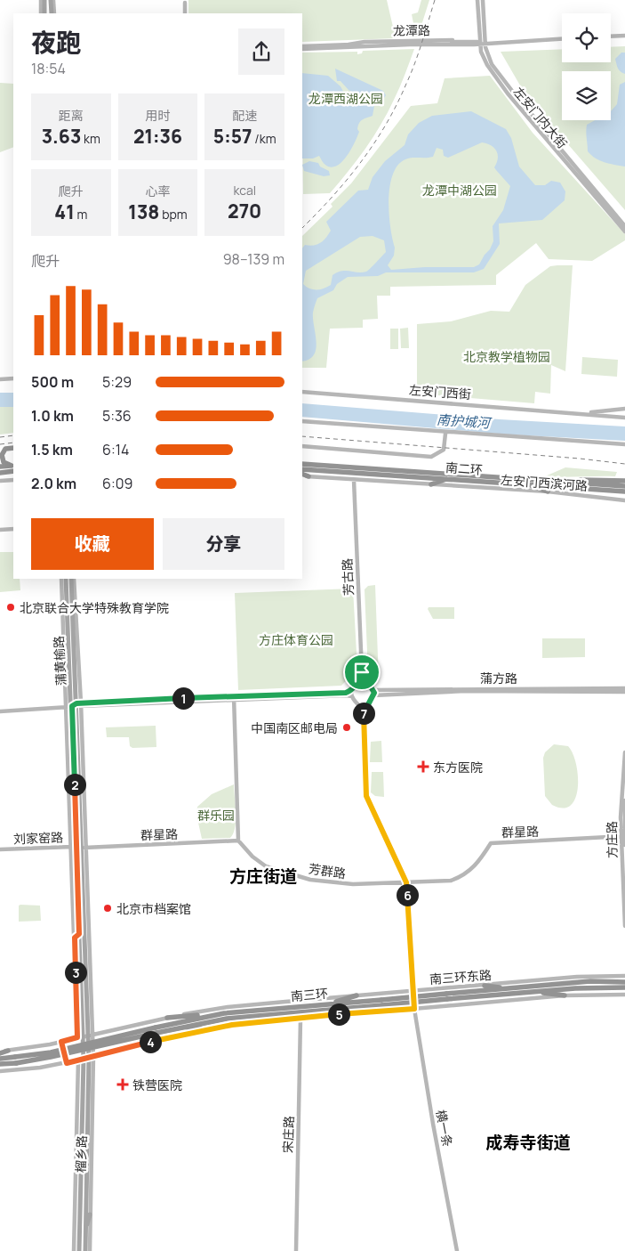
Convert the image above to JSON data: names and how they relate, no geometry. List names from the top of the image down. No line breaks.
{"streets":{"highway":["南二环","南三环"],"main road":["蒲黄榆路","榴乡路"],"street":["龙潭路","左安门内大街","左安门西街","左安门西滨河路","芳古路","蒲方路","群星路","刘家窑路","方庄路","芳群路","南三环东路","横一条","宋庄路"]},"crossings":[["龙潭路","左安门内大街"],["左安门西滨河路","芳古路"],["蒲黄榆路","群星路"],["蒲黄榆路","刘家窑路"],["蒲黄榆路","南三环东路"],["群星路","刘家窑路"],["群星路","方庄路"],["群星路","芳群路"],["南三环东路","横一条"]],"districts":["方庄街道","成寿寺街道"],"water":["南护城河"],"parks":["龙潭西湖公园","龙潭中湖公园","北京教学植物园","方庄体育公园","群乐园"],"places":{"other":["北京联合大学特殊教育学院","中国南区邮电局","北京市档案馆"],"health":["东方医院","铁营医院"]},"page":{"heading":["夜跑","18:54"],"stats":[["距离","3.63 km"],["用时","21:36"],["配速","5:57 /km"],["爬升","41 m"],["心率","138 bpm"],["kcal","270"]],"chart":["爬升","98–139 m"],"list":[{"name":"500 m","note":"5:29"},{"name":"1.0 km","note":"5:36"},{"name":"1.5 km","note":"6:14"},{"name":"2.0 km","note":"6:09"}],"buttons":["收藏","分享"],"pins":["1","7","2","6","3","5","4"]}}
